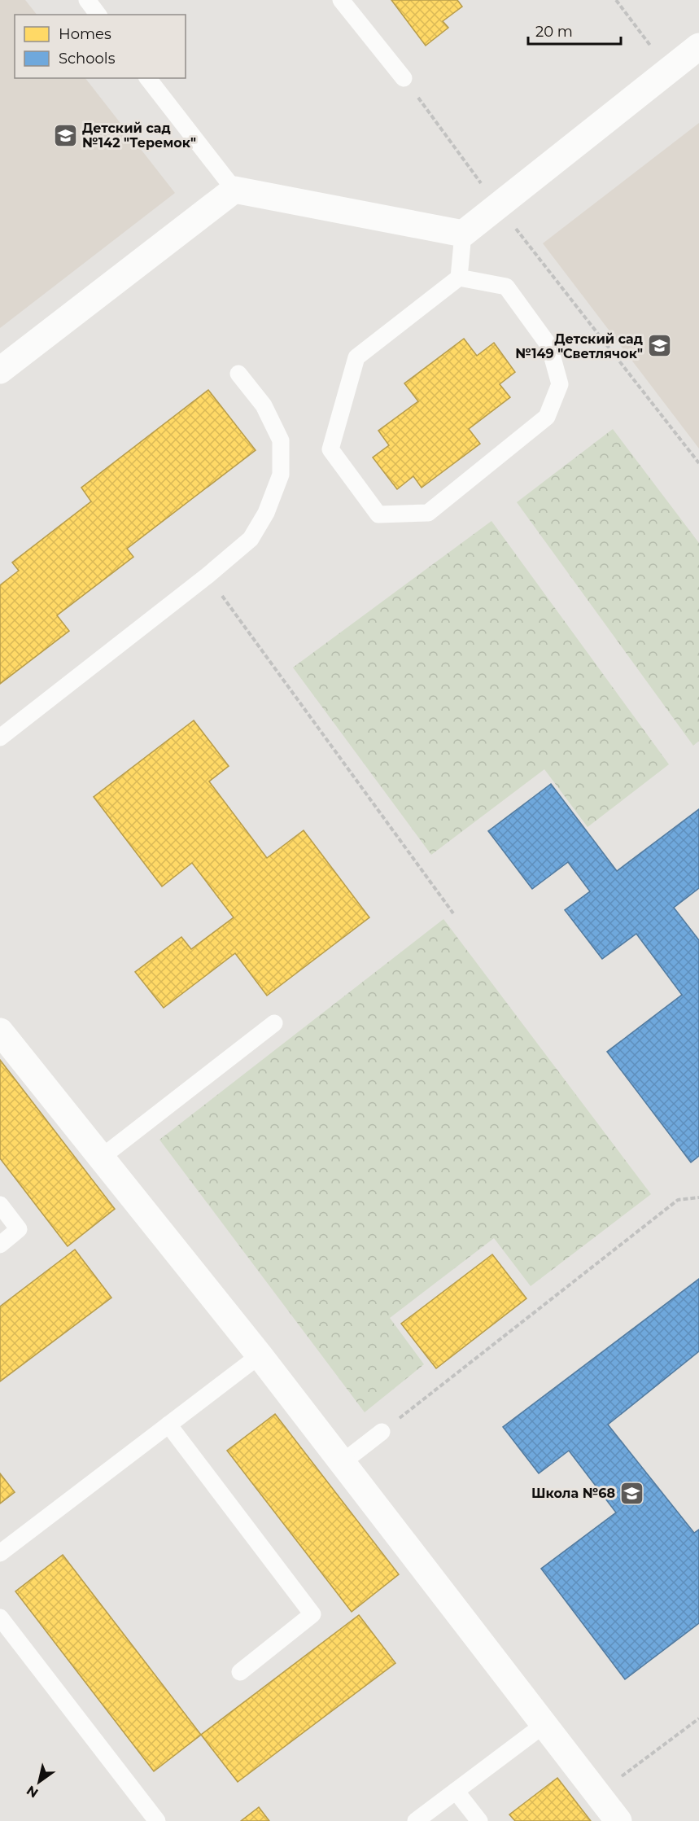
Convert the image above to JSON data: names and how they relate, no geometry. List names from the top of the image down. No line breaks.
{"places":{"school or university":["Детский сад №142 \"Теремок\"","Детский сад №149 \"Светлячок\"","Школа №68"]},"legend":["Homes","Schools"],"scale_bar":"20 m","north":"bottom left"}
